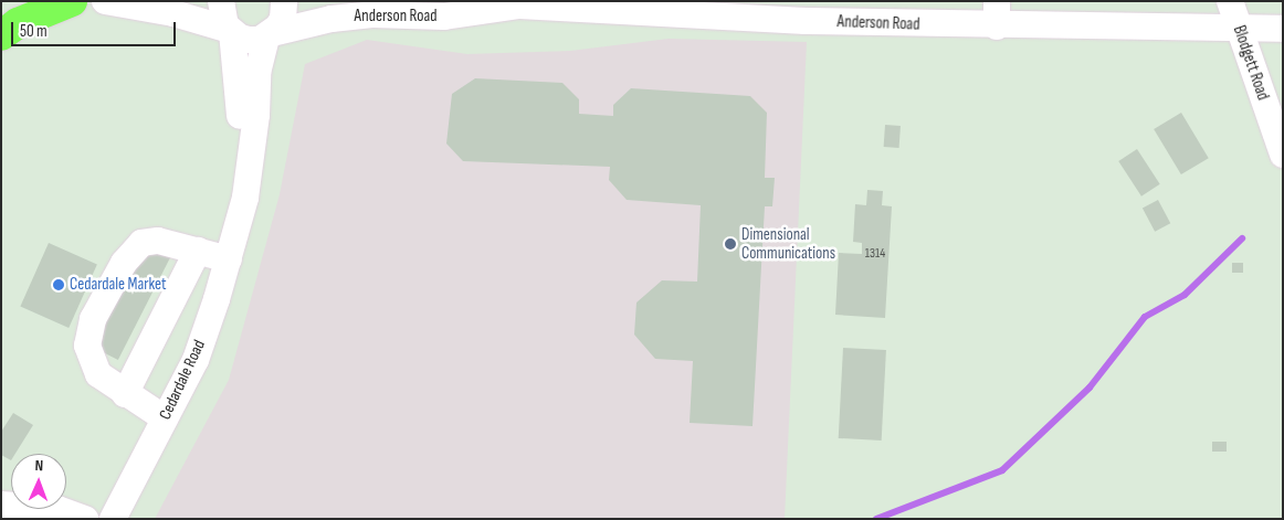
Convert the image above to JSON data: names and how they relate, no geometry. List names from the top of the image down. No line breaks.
{"streets":{"street":["Anderson Road","Blodgett Road","Cedardale Road"]},"crossings":[["Anderson Road","Blodgett Road"],["Anderson Road","Cedardale Road"]],"places":["Dimensional Communications","Cedardale Market"],"house_numbers":["1314"],"scale_bar":"50 m","north":"top"}
